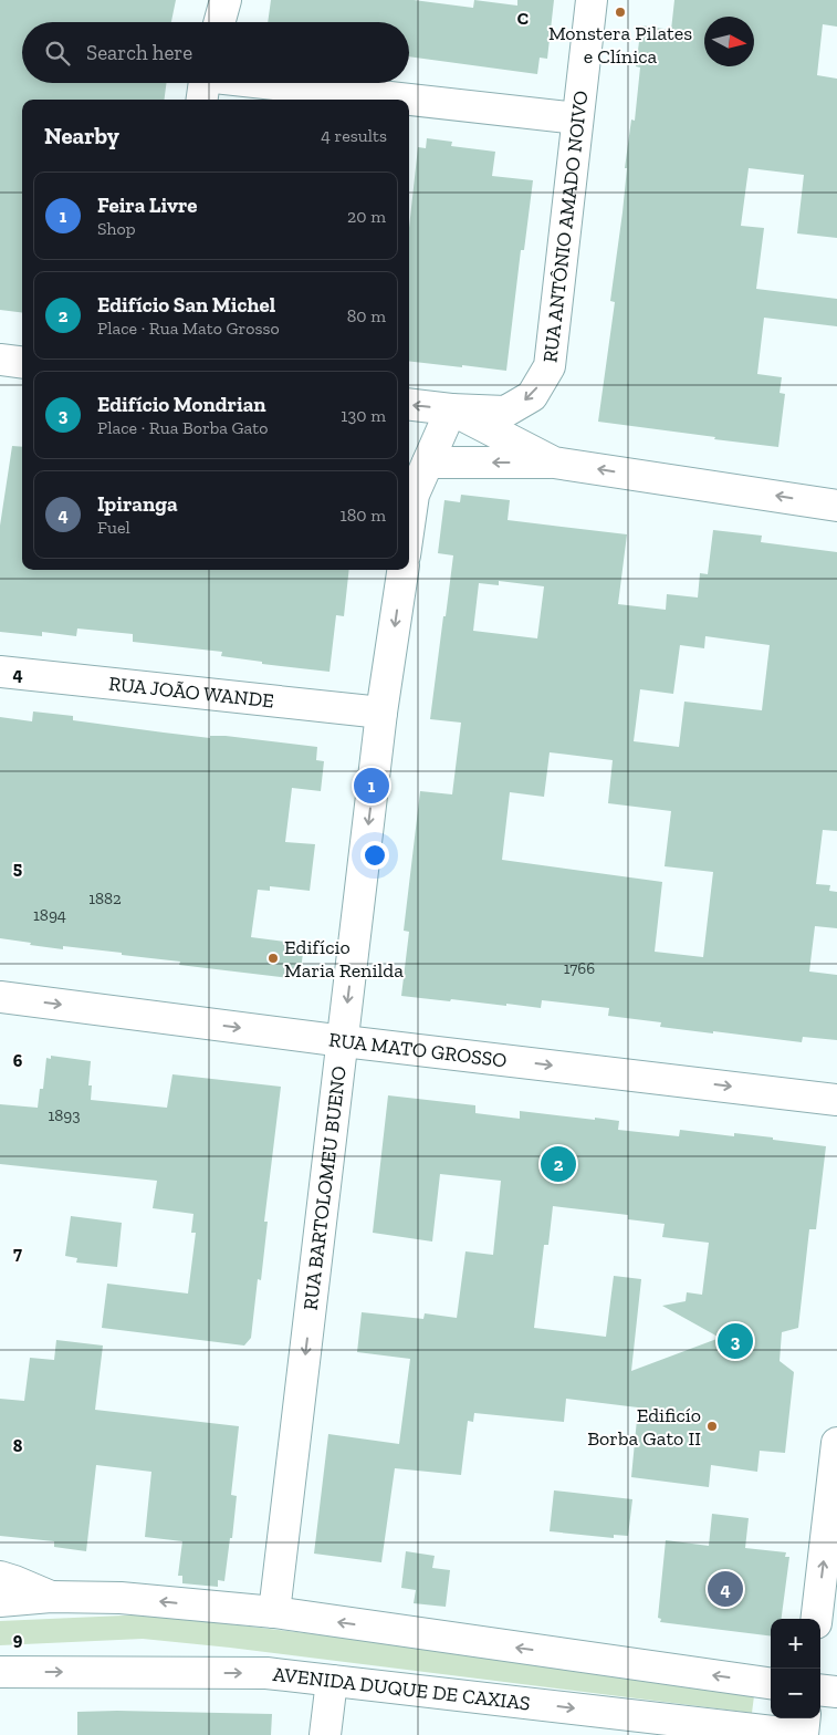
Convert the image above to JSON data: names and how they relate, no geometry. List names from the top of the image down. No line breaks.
{"streets":{"street":["RUA ANTÔNIO AMADO NOIVO","RUA JOÃO WANDE","RUA MATO GROSSO","RUA BARTOLOMEU BUENO","AVENIDA DUQUE DE CAXIAS"]},"crossings":[["RUA JOÃO WANDE","RUA BARTOLOMEU BUENO"],["RUA MATO GROSSO","RUA BARTOLOMEU BUENO"]],"one_way":["RUA MATO GROSSO","RUA BARTOLOMEU BUENO"],"places":["Monstera Pilates e Clínica","Edifício Maria Renilda","Edificío Borba Gato II"],"house_numbers":["1882","1894","1766","1893"],"north":"right","page":{"search":"Search here","heading":["Nearby","4 results"],"list":[{"mark":"1","name":"Feira Livre","note":"Shop","value":"20 m"},{"mark":"2","name":"Edifício San Michel","note":"Place · Rua Mato Grosso","value":"80 m"},{"mark":"3","name":"Edifício Mondrian","note":"Place · Rua Borba Gato","value":"130 m"},{"mark":"4","name":"Ipiranga","note":"Fuel","value":"180 m"}],"pins":["1","2","3","4"],"map_buttons":["+","−"]},"grid":{"columns":["C"],"rows":["4","5","6","7","8","9"]}}
